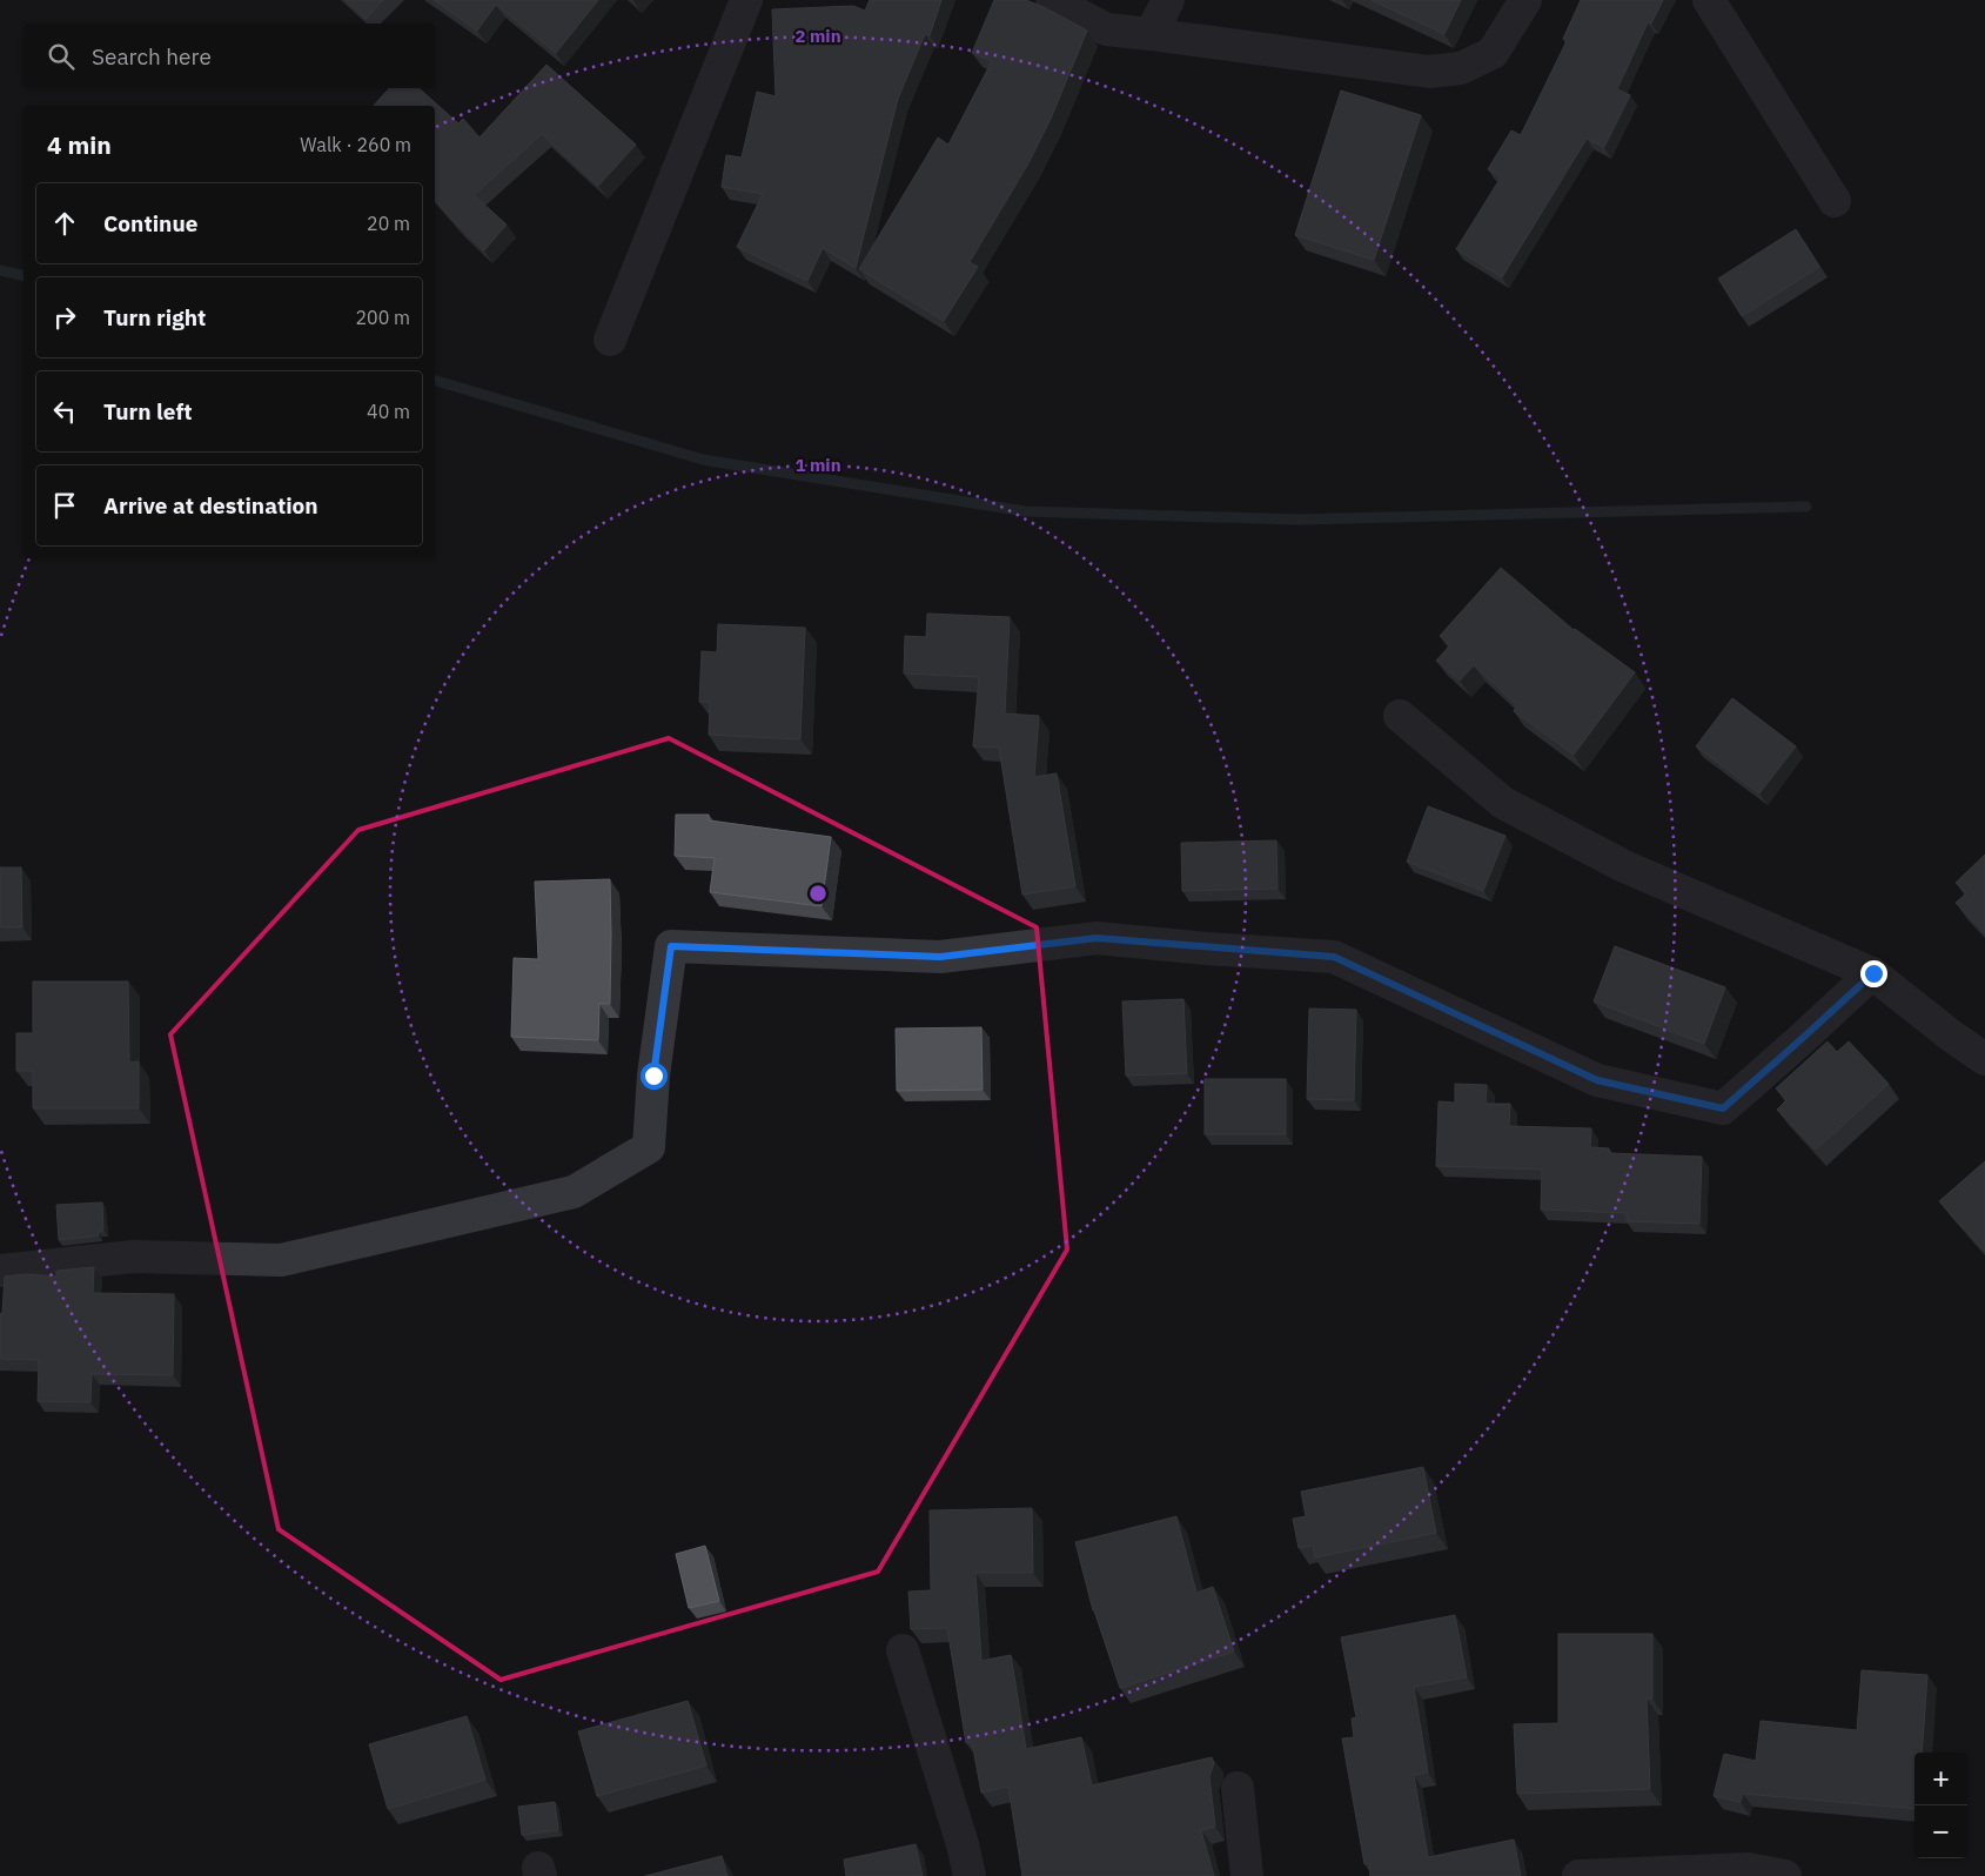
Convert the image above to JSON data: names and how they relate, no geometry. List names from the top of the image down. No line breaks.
{"page":{"search":"Search here","heading":["4 min","Walk · 260 m"],"list":[["Continue","20 m"],["Turn right","200 m"],["Turn left","40 m"],"Arrive at destination"],"map_buttons":["+","−"]},"rings":["2 min","1 min"]}
